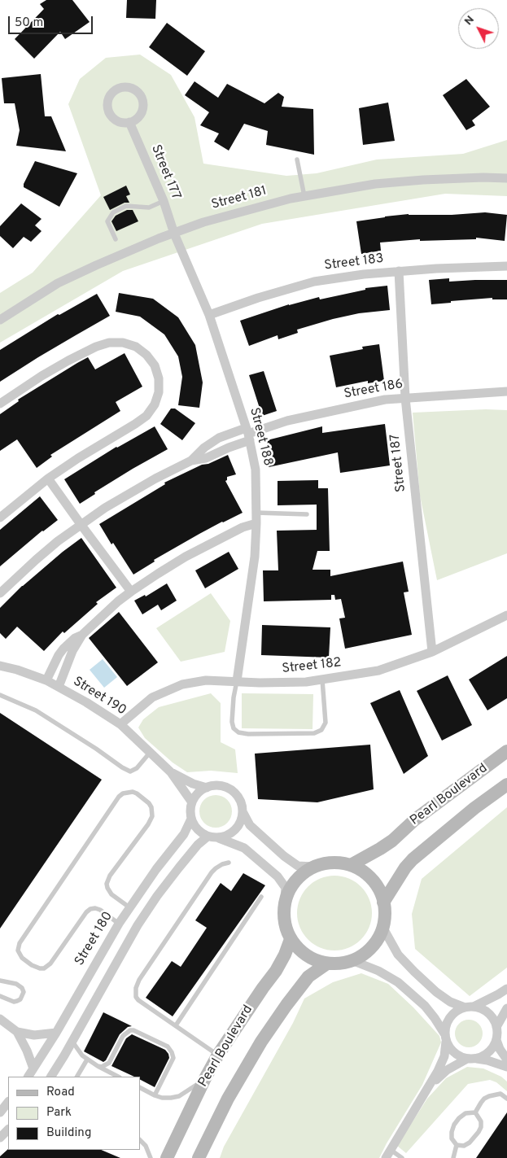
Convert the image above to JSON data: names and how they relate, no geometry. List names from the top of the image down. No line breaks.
{"streets":{"main road":["Pearl Boulevard"],"street":["Street 177","Street 181","Street 183","Street 186","Street 188","Street 187","Street 182","Street 190","Street 180"]},"crossings":[["Street 177","Street 181"],["Street 177","Street 188"],["Street 181","Street 188"],["Street 183","Street 188"],["Street 183","Street 187"],["Street 186","Street 188"],["Street 186","Street 187"],["Street 188","Street 182"],["Street 187","Street 182"],["Street 182","Street 190"],["Street 190","Street 180"]],"legend":["Road","Park","Building"],"scale_bar":"50 m","north":"top left"}
